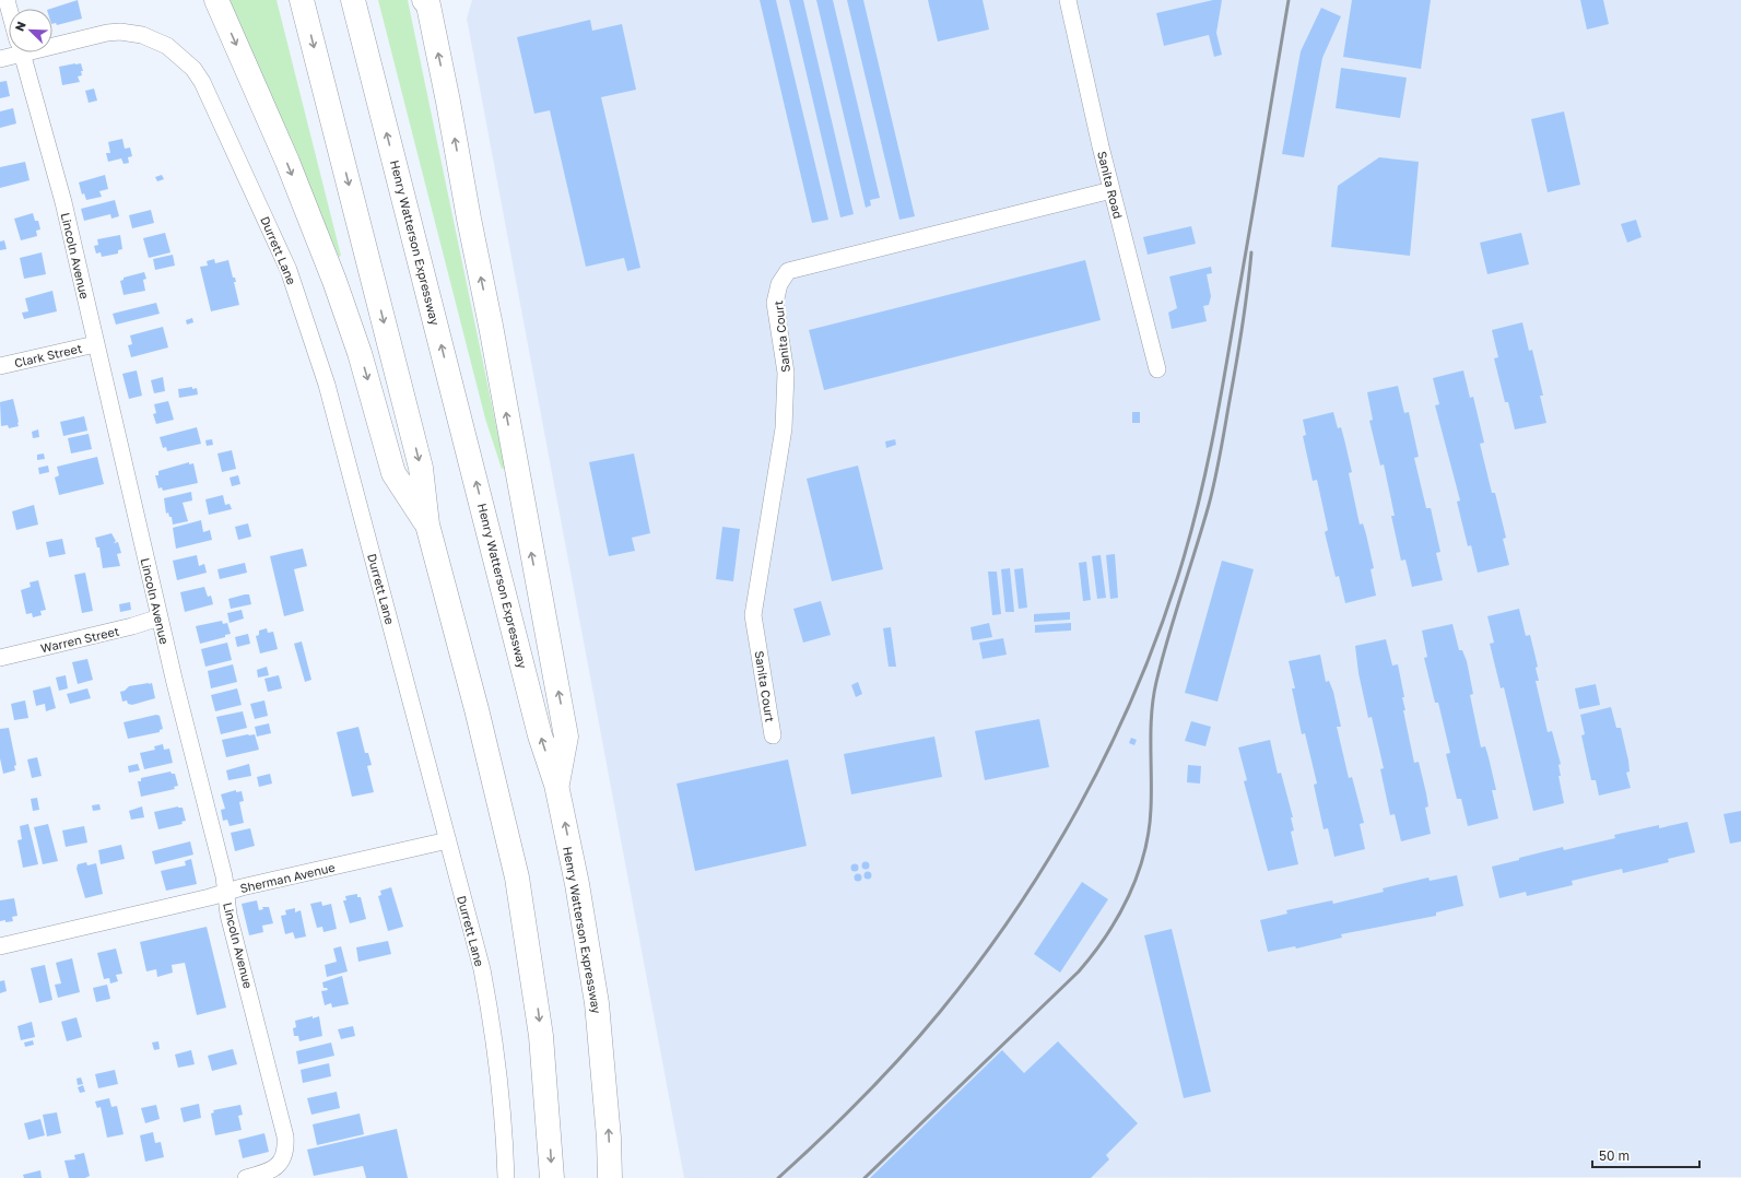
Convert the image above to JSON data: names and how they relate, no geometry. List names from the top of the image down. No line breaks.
{"streets":{"highway":["Henry Watterson Expressway"],"street":["Sanita Road","Durrett Lane","Lincoln Avenue","Sanita Court","Clark Street","Warren Street","Sherman Avenue"]},"crossings":[["Sanita Road","Sanita Court"],["Durrett Lane","Sherman Avenue"],["Lincoln Avenue","Clark Street"],["Lincoln Avenue","Warren Street"],["Lincoln Avenue","Sherman Avenue"]],"scale_bar":"50 m","north":"top left"}
